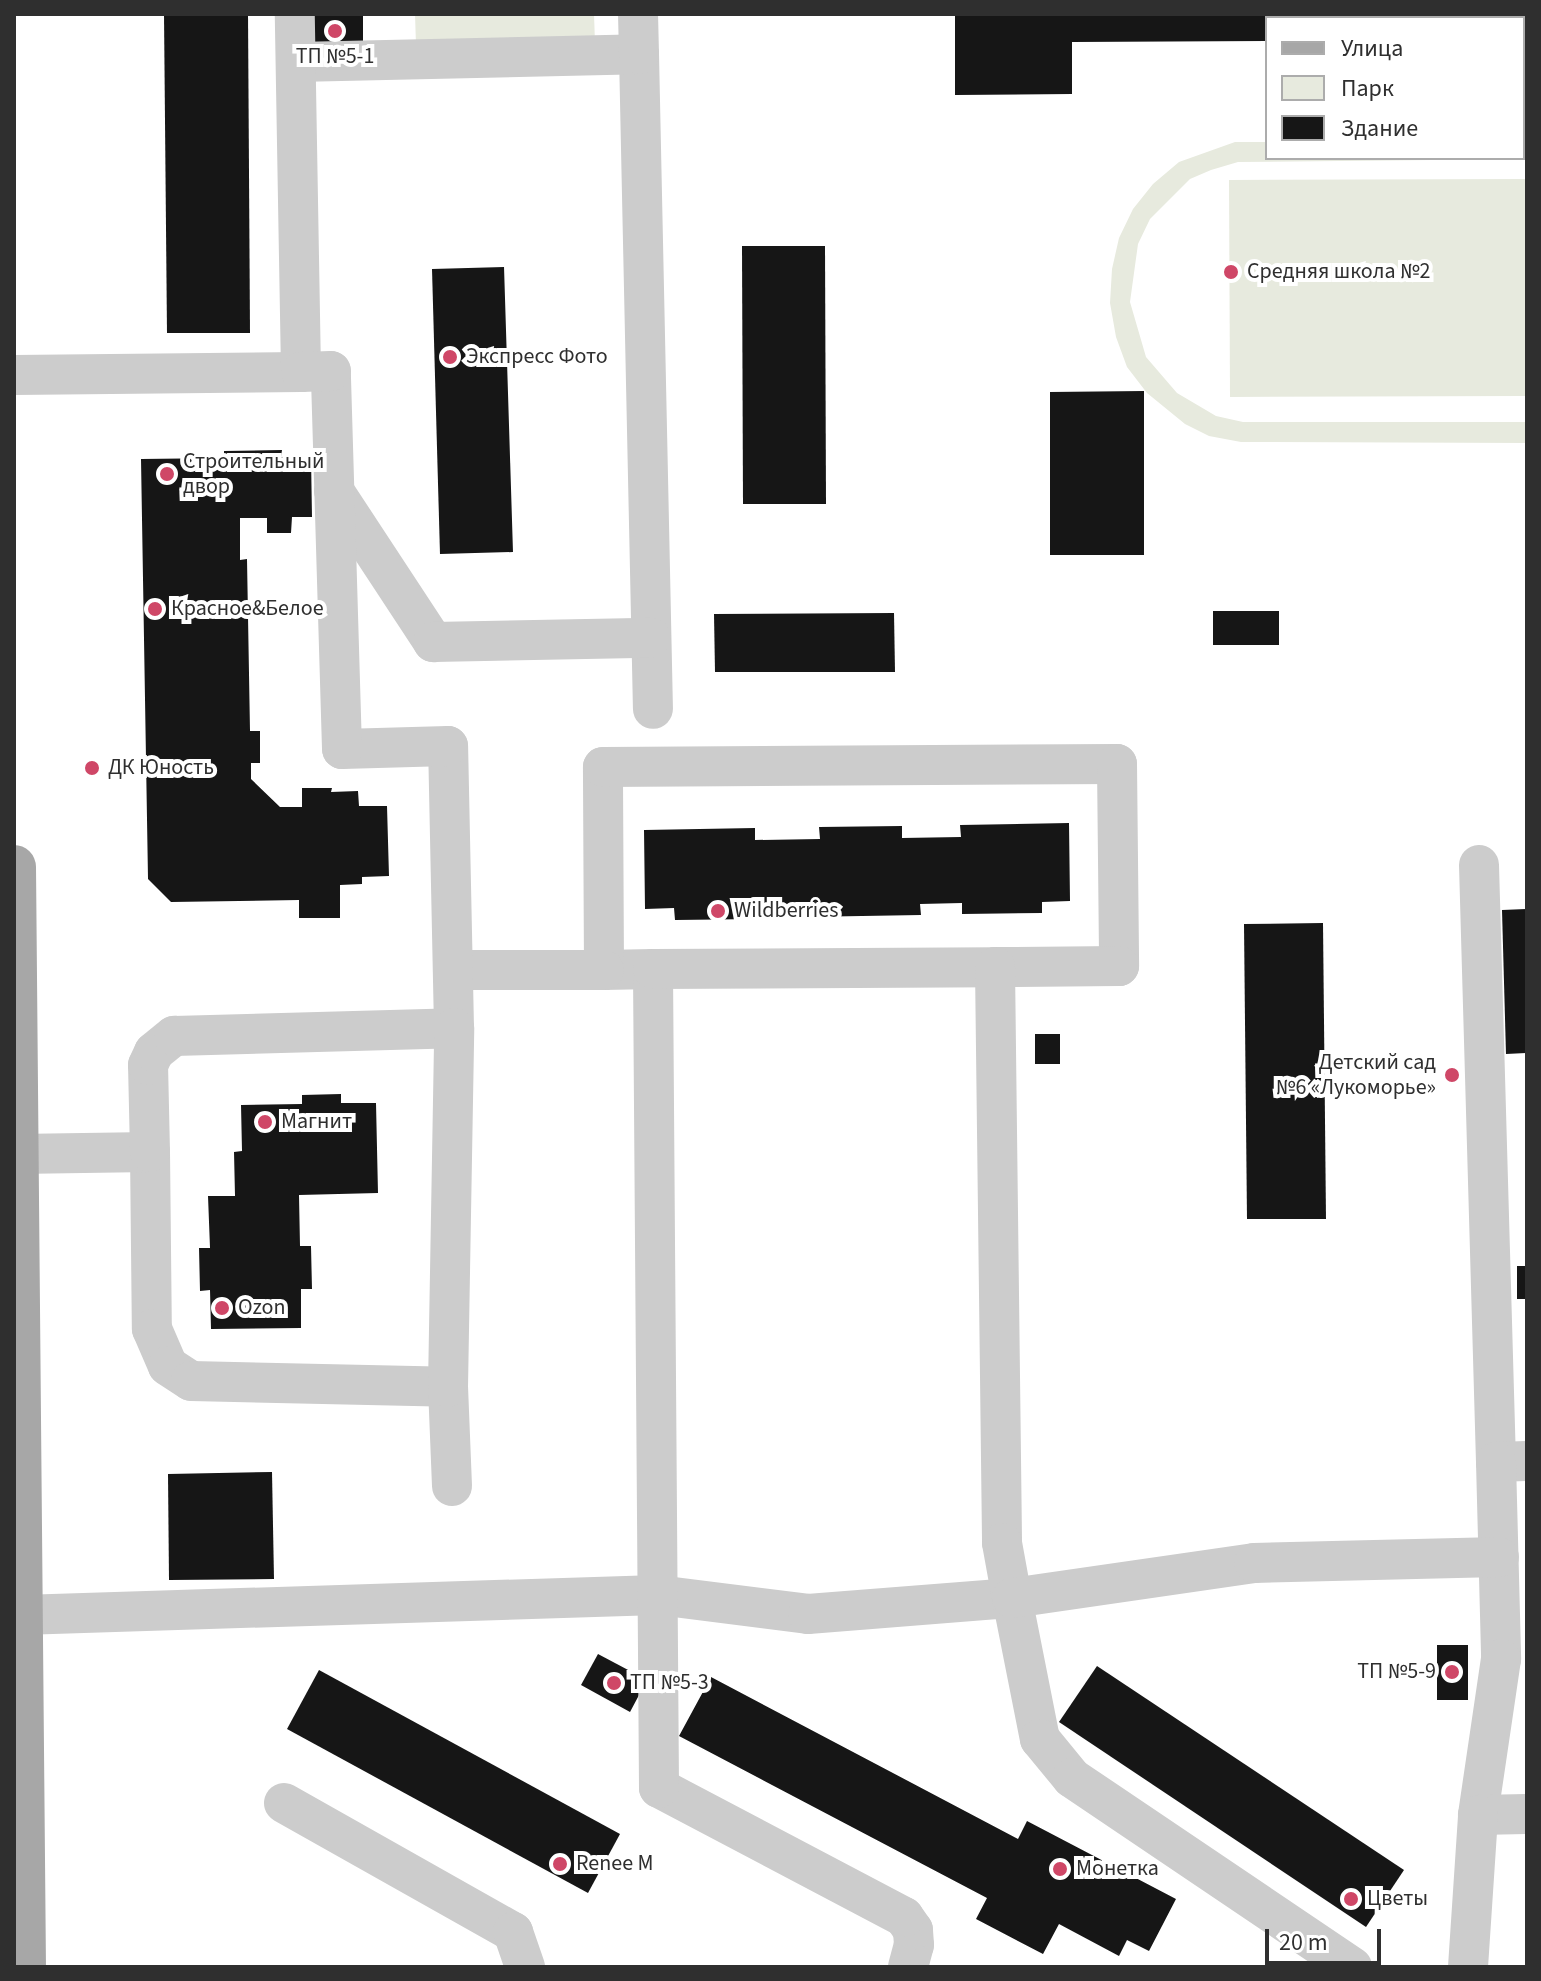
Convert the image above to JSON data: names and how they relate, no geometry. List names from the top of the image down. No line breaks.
{"places":["ТП №5-1","Средняя школа №2","Экспресс Фото","Строительный двор","Красное&Белое","ДК Юность","Wildberries","Детский сад №6 «Лукоморье»","Магнит","Ozon","ТП №5-9","ТП №5-3","Renee M","Монетка","Цветы"],"legend":["Улица","Парк","Здание"],"scale_bar":"20 m"}
